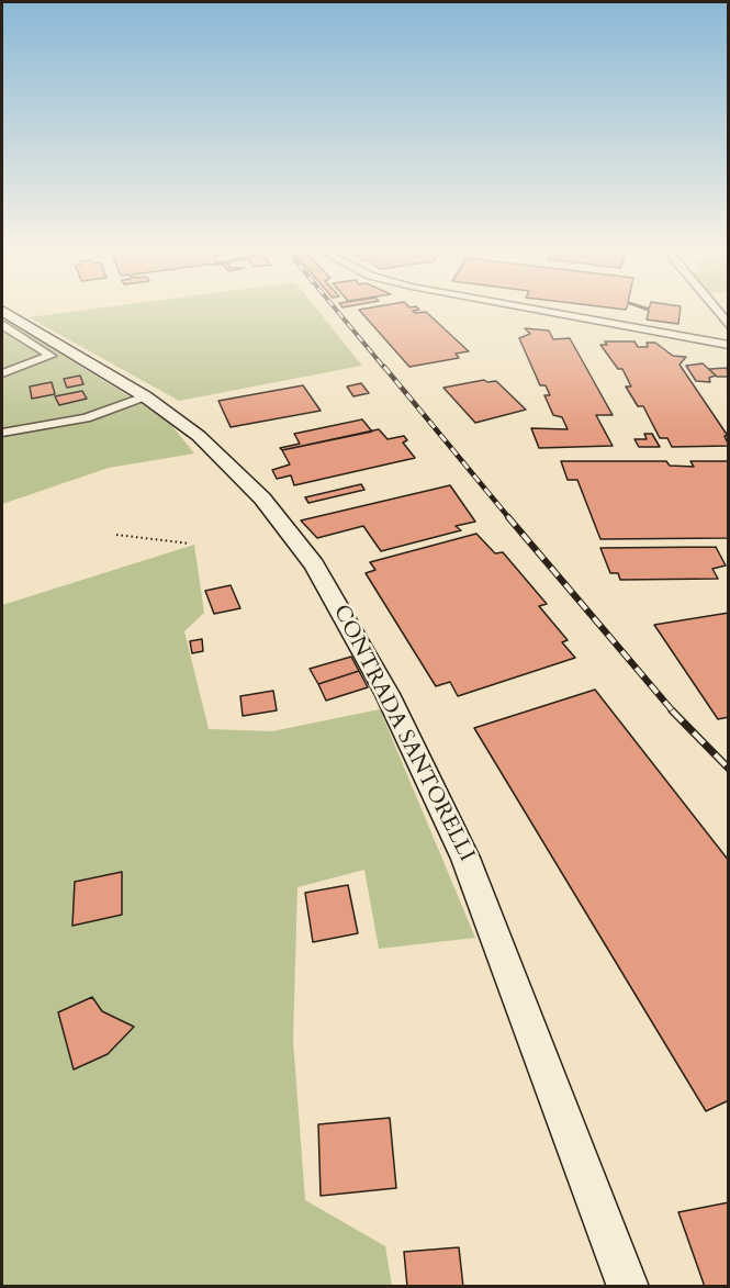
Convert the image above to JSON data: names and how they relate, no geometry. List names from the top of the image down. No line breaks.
{"streets":{"main road":["CONTRADA SANTORELLI"]}}
